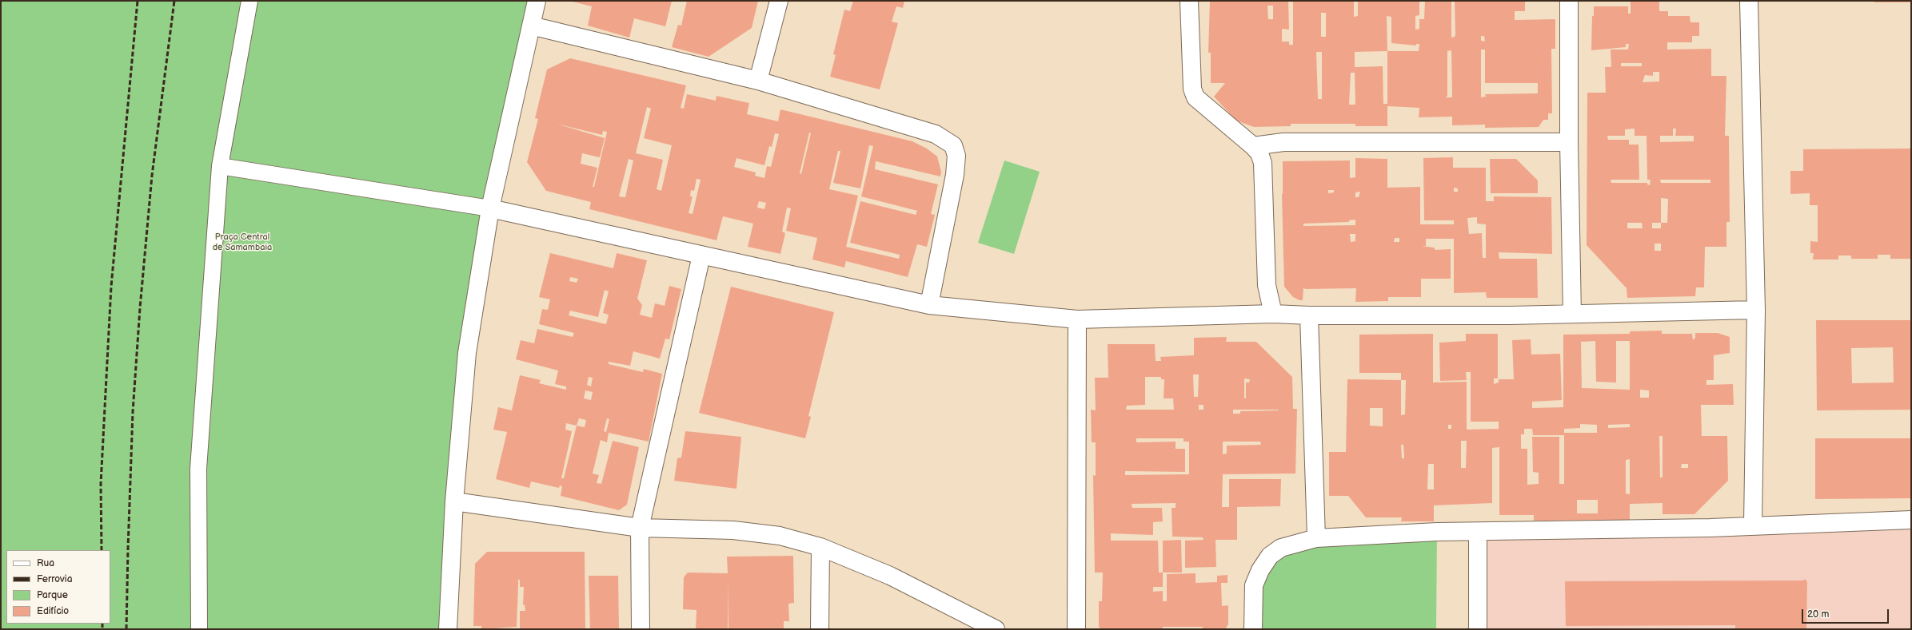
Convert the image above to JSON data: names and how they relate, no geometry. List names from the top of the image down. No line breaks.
{"parks":["Praça Central de Samambaia"],"legend":["Rua","Ferrovia","Parque","Edifício"],"scale_bar":"20 m"}
